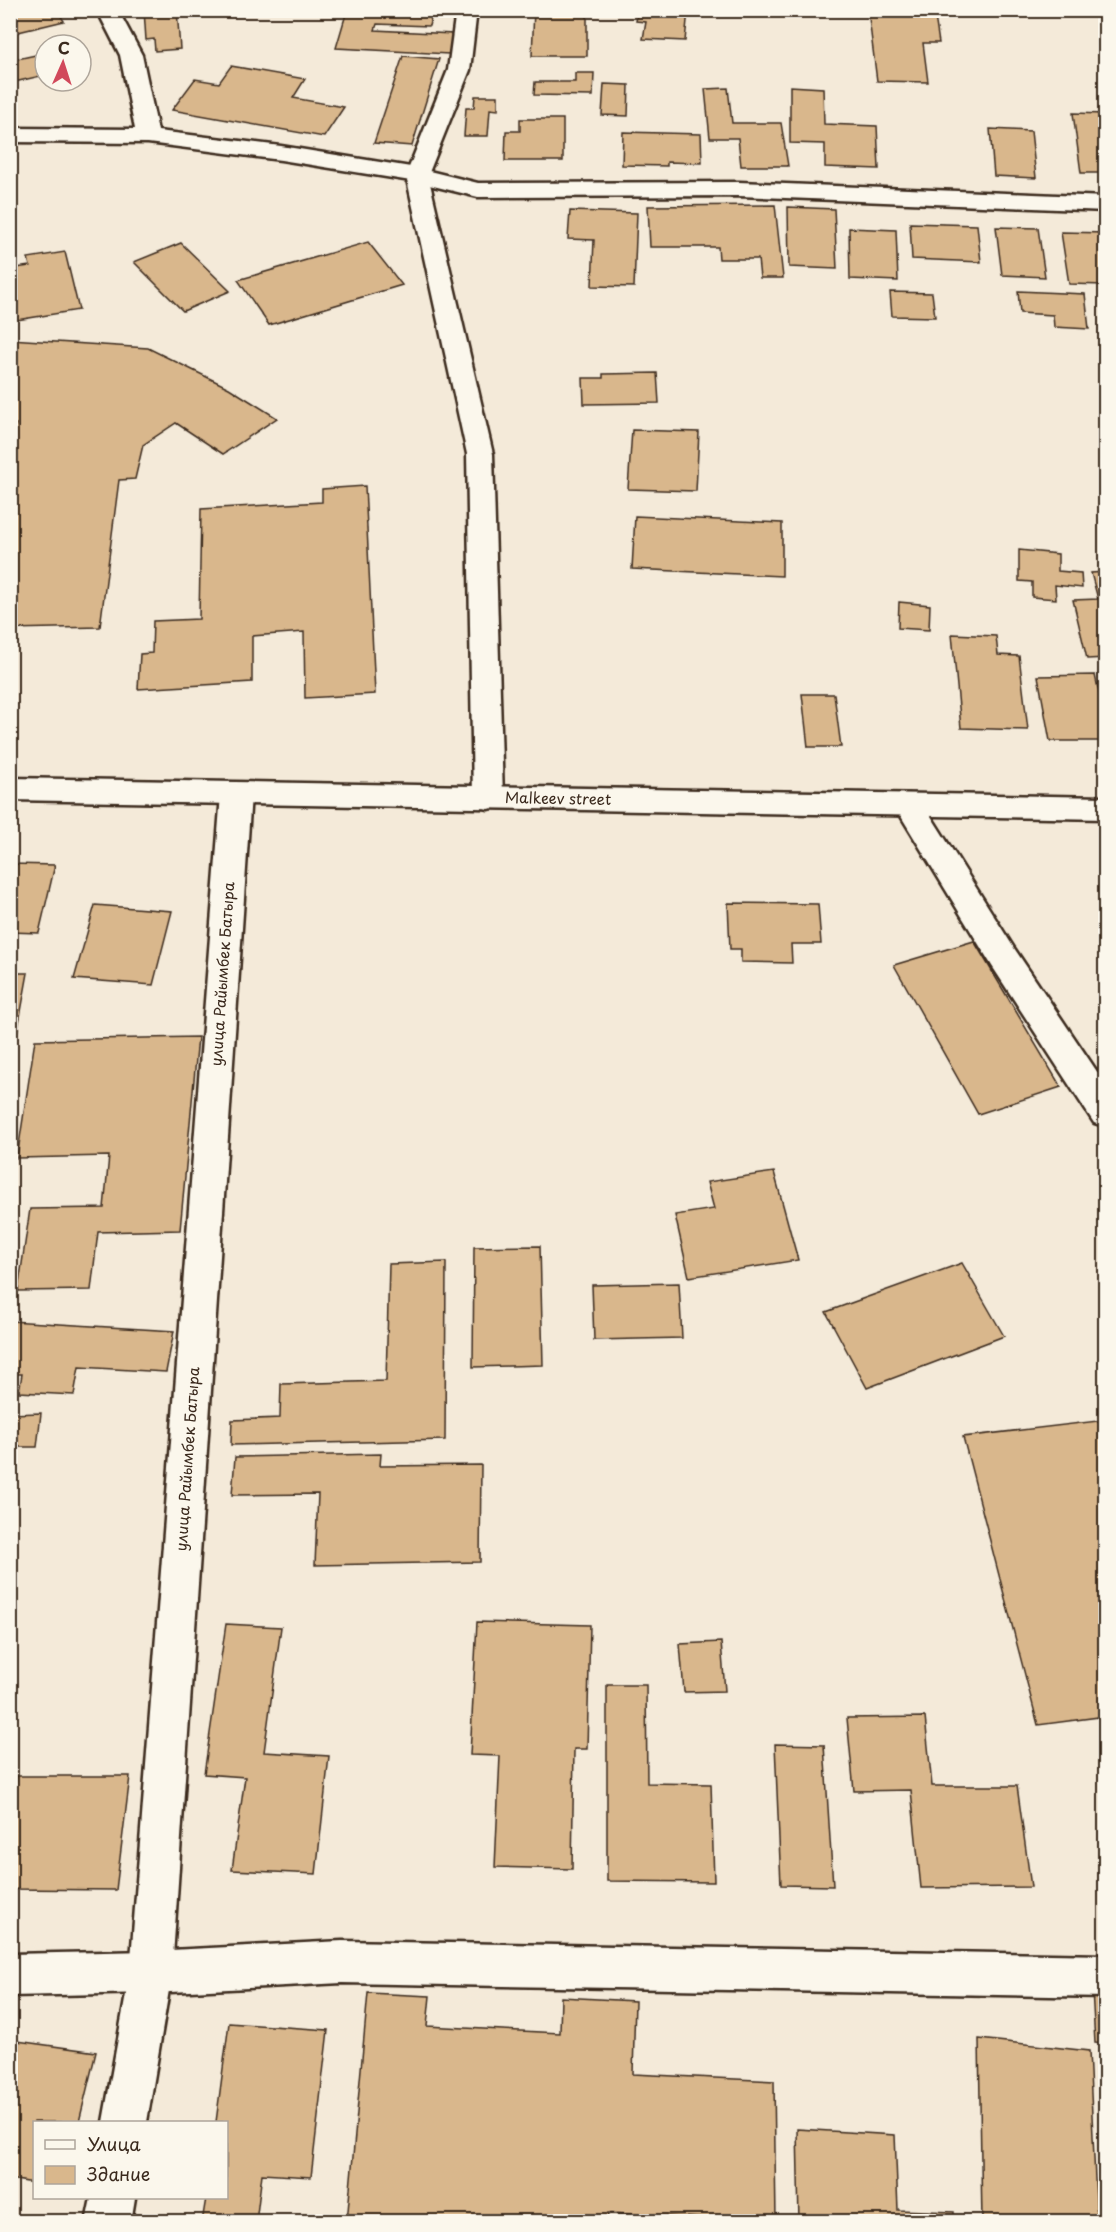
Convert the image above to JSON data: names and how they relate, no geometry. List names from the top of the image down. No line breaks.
{"streets":{"street":["Malkeev street","улица Райымбек Батыра"]},"crossings":[["Malkeev street","улица Райымбек Батыра"]],"legend":["Улица","Здание"],"north":"top"}
